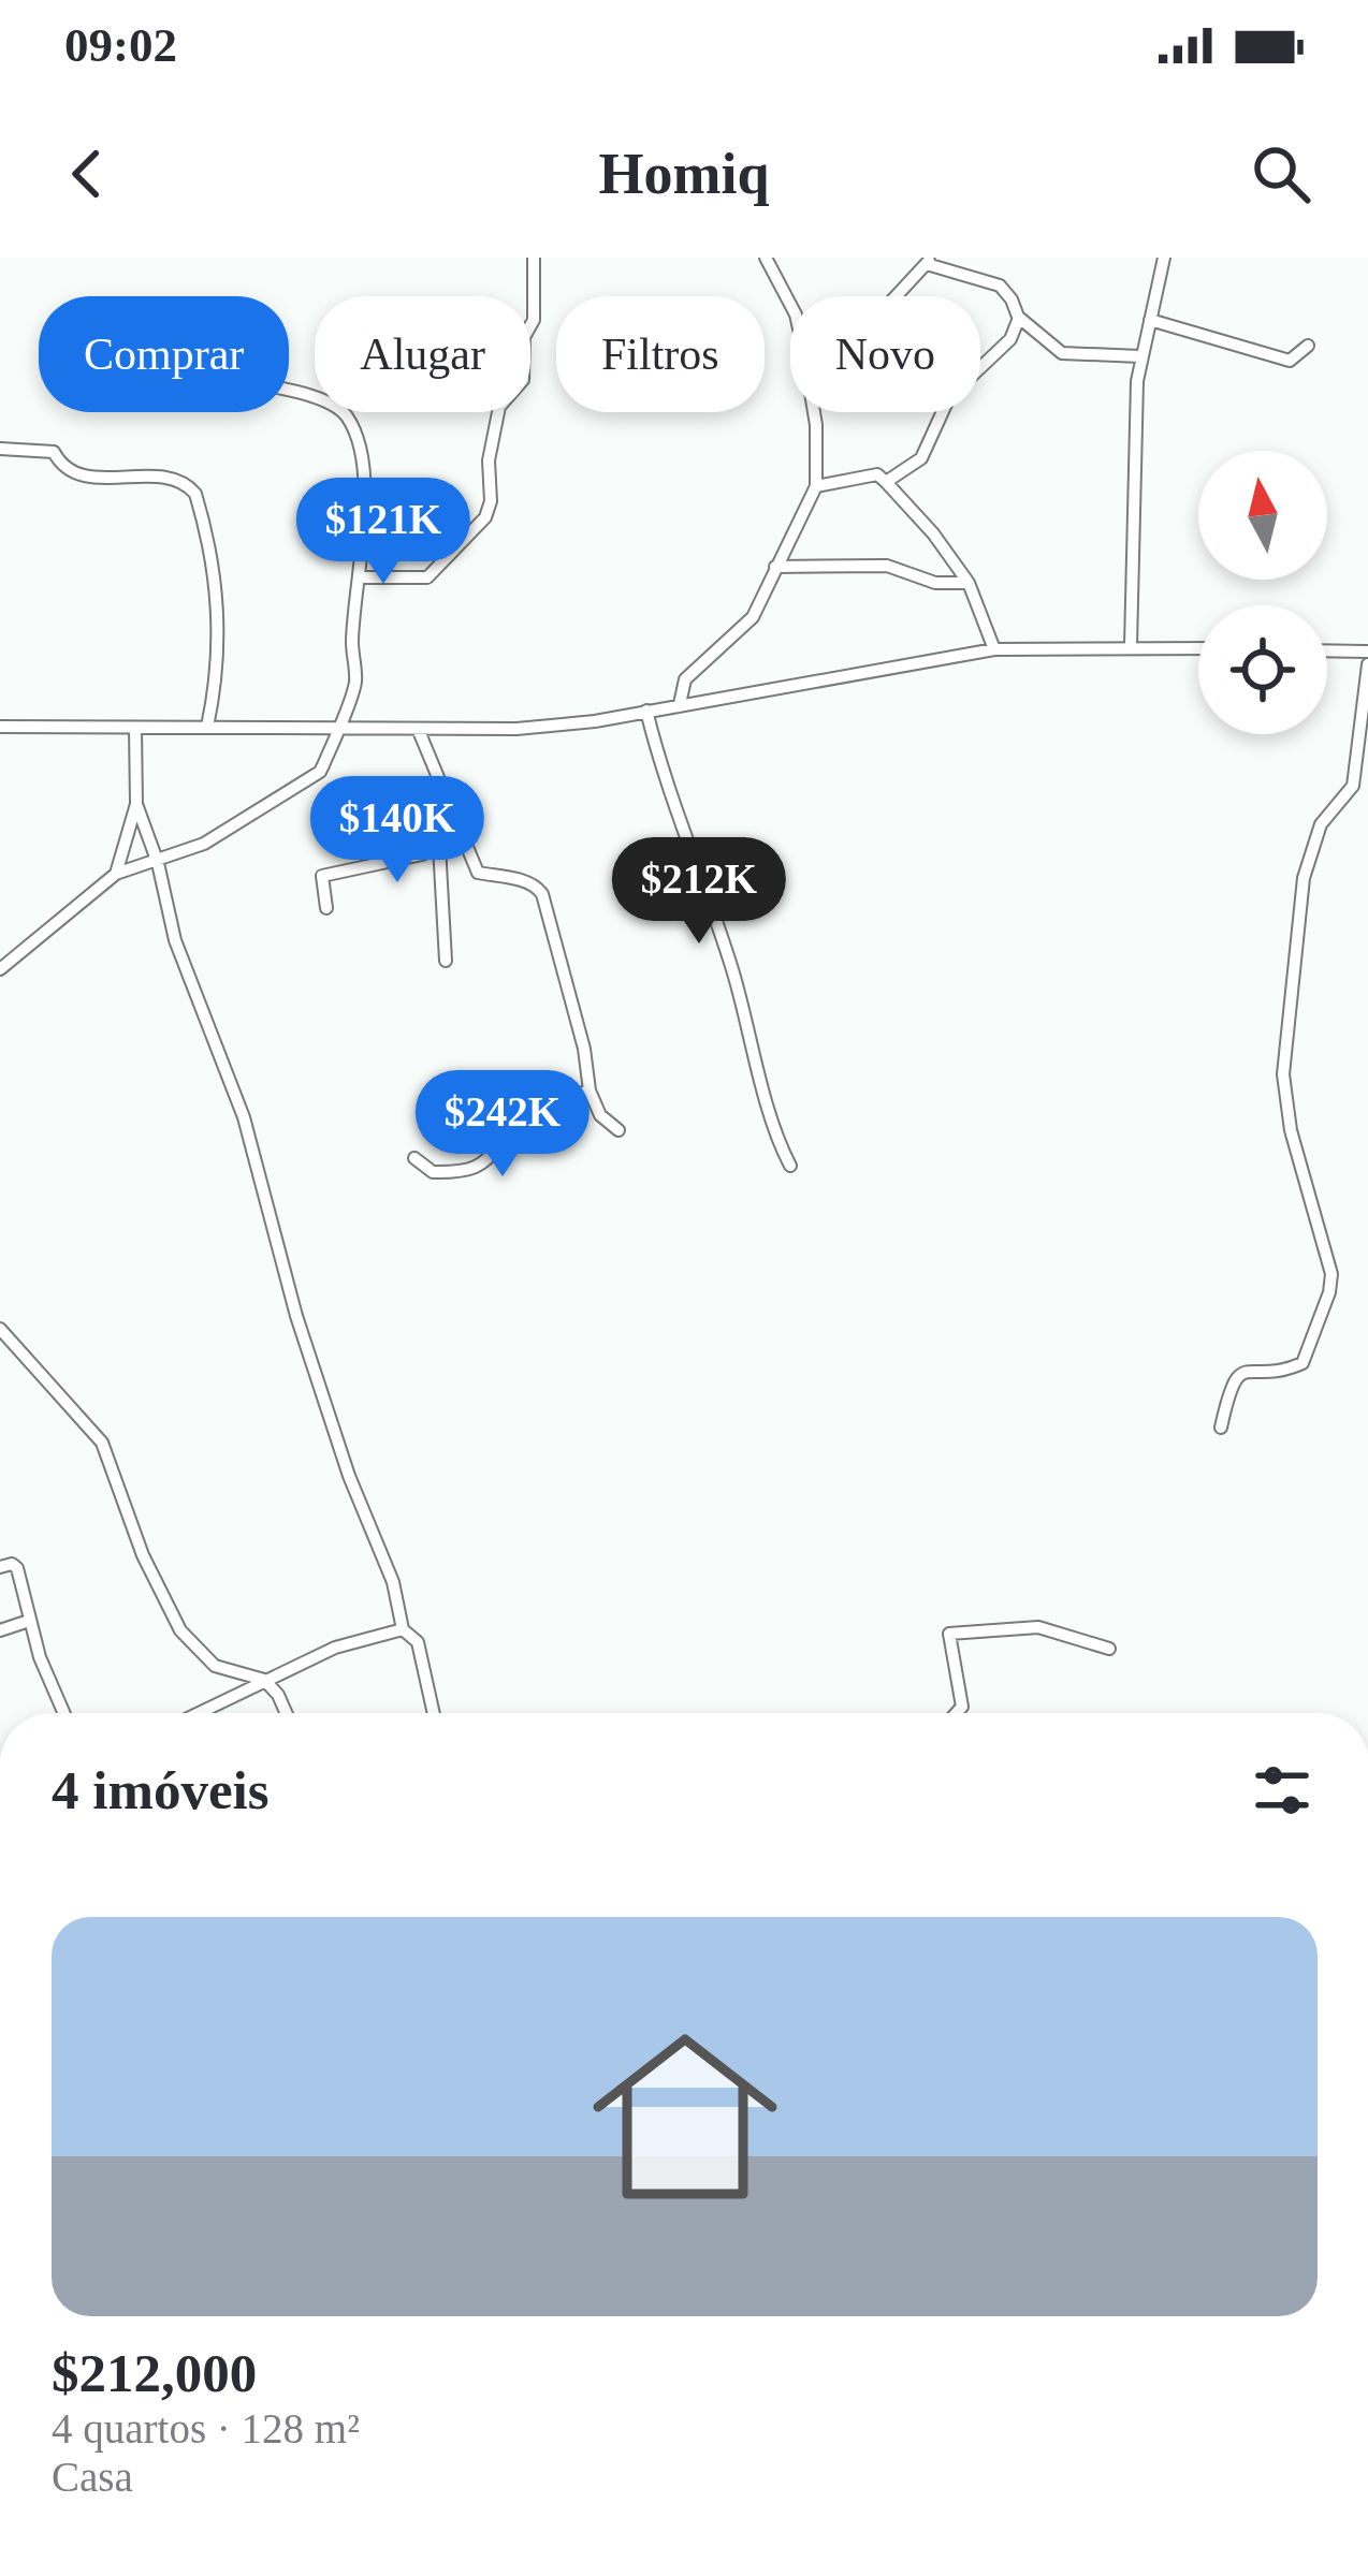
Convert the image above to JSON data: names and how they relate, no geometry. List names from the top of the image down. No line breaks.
{"north":"top","page":{"status":"09:02","header":"Homiq","chip":["Comprar","Alugar","Filtros","Novo"],"price":["$121K","$140K","$212K","$242K"],"heading":"4 imóveis","list":[{"name":"$212,000","note":"4 quartos · 128 m² · Casa"}]}}
